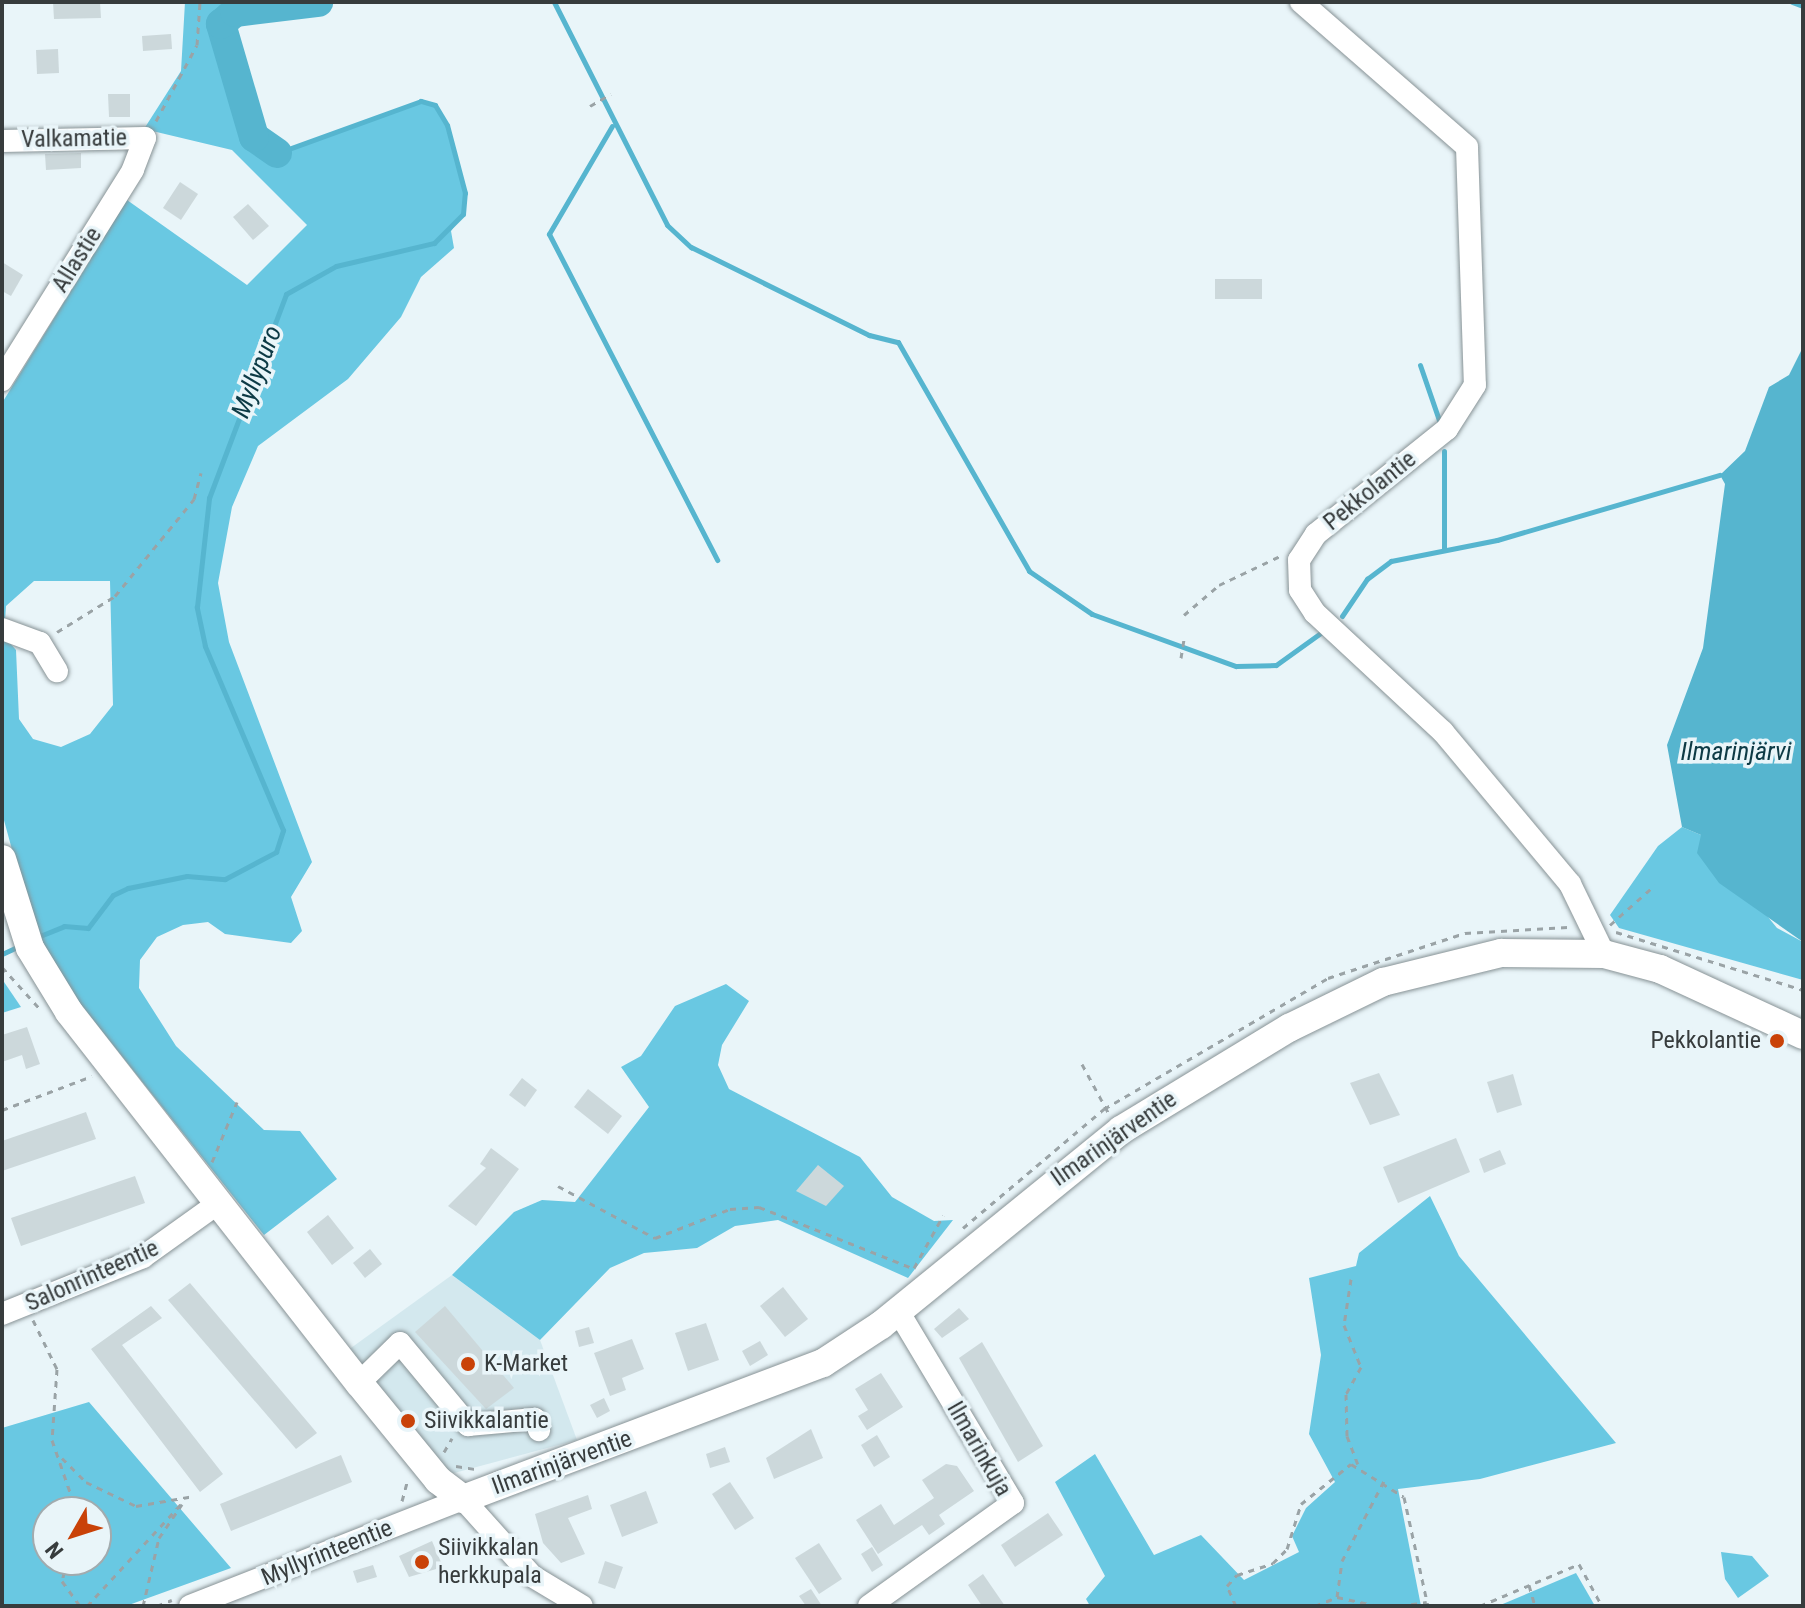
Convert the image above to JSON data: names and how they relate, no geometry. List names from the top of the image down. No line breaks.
{"streets":{"main road":["Ilmarinjärventie"],"street":["Valkamatie","Allastie","Pekkolantie","Salonrinteentie","Ilmarinkuja","Myllyrinteentie"]},"crossings":[["Valkamatie","Allastie"],["Ilmarinjärventie","Ilmarinkuja"],["Ilmarinjärventie","Myllyrinteentie"]],"water":["Myllypuro","Ilmarinjärvi"],"places":["Pekkolantie","K-Market","Siivikkalantie","Siivikkalan herkkupala"],"north":"bottom left"}
